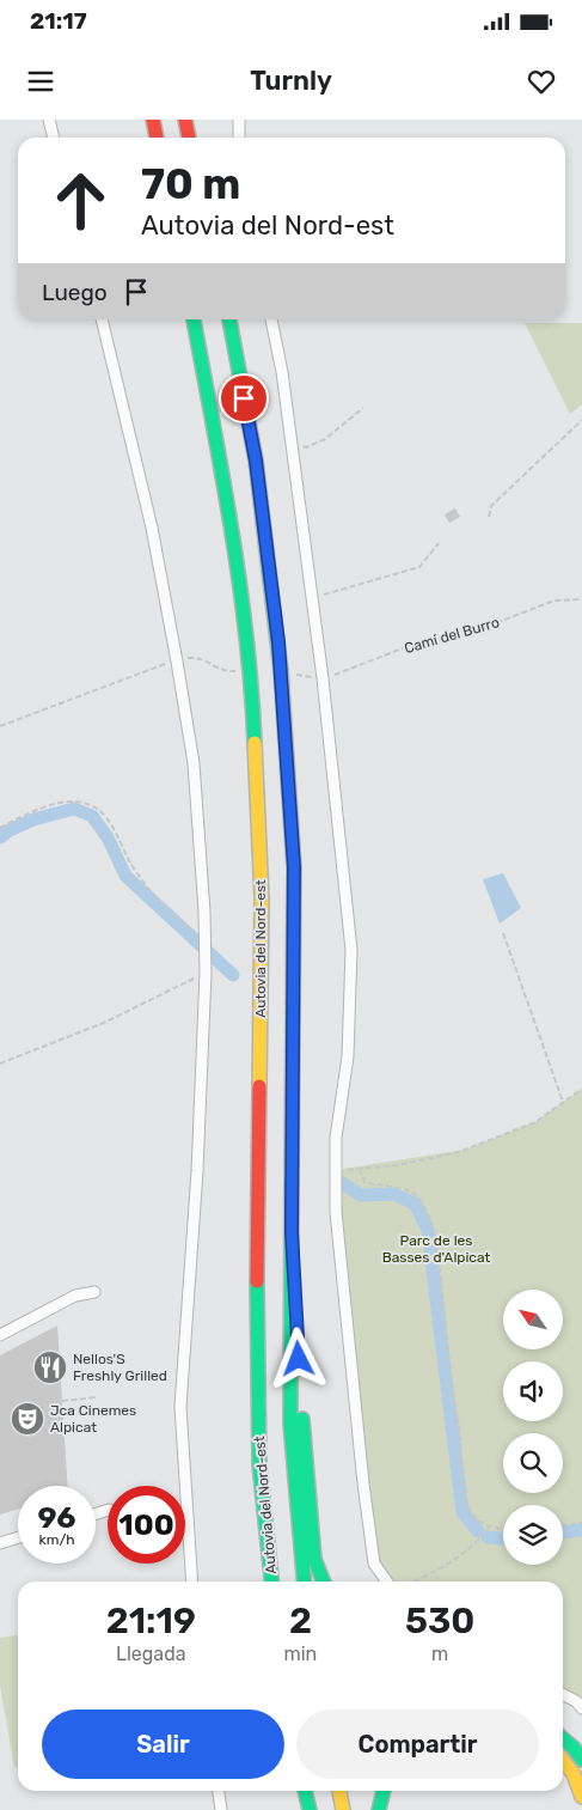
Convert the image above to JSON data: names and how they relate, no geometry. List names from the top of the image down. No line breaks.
{"streets":{"highway":["Autovia del Nord-est"],"path":["Camí del Burro"]},"parks":["Parc de les Basses d'Alpicat"],"places":{"restaurant":["Nellos'S Freshly Grilled"],"theatre":["Jca Cinemes Alpicat"]},"north":"top left","page":{"status":"21:17","header":"Turnly","turn":["70 m","Autovia del Nord-est"],"then":"Luego","speed":"96 km/h","limit":"100","eta":["21:19","Llegada","2","min","530","m"],"buttons":["Salir","Compartir"]}}
